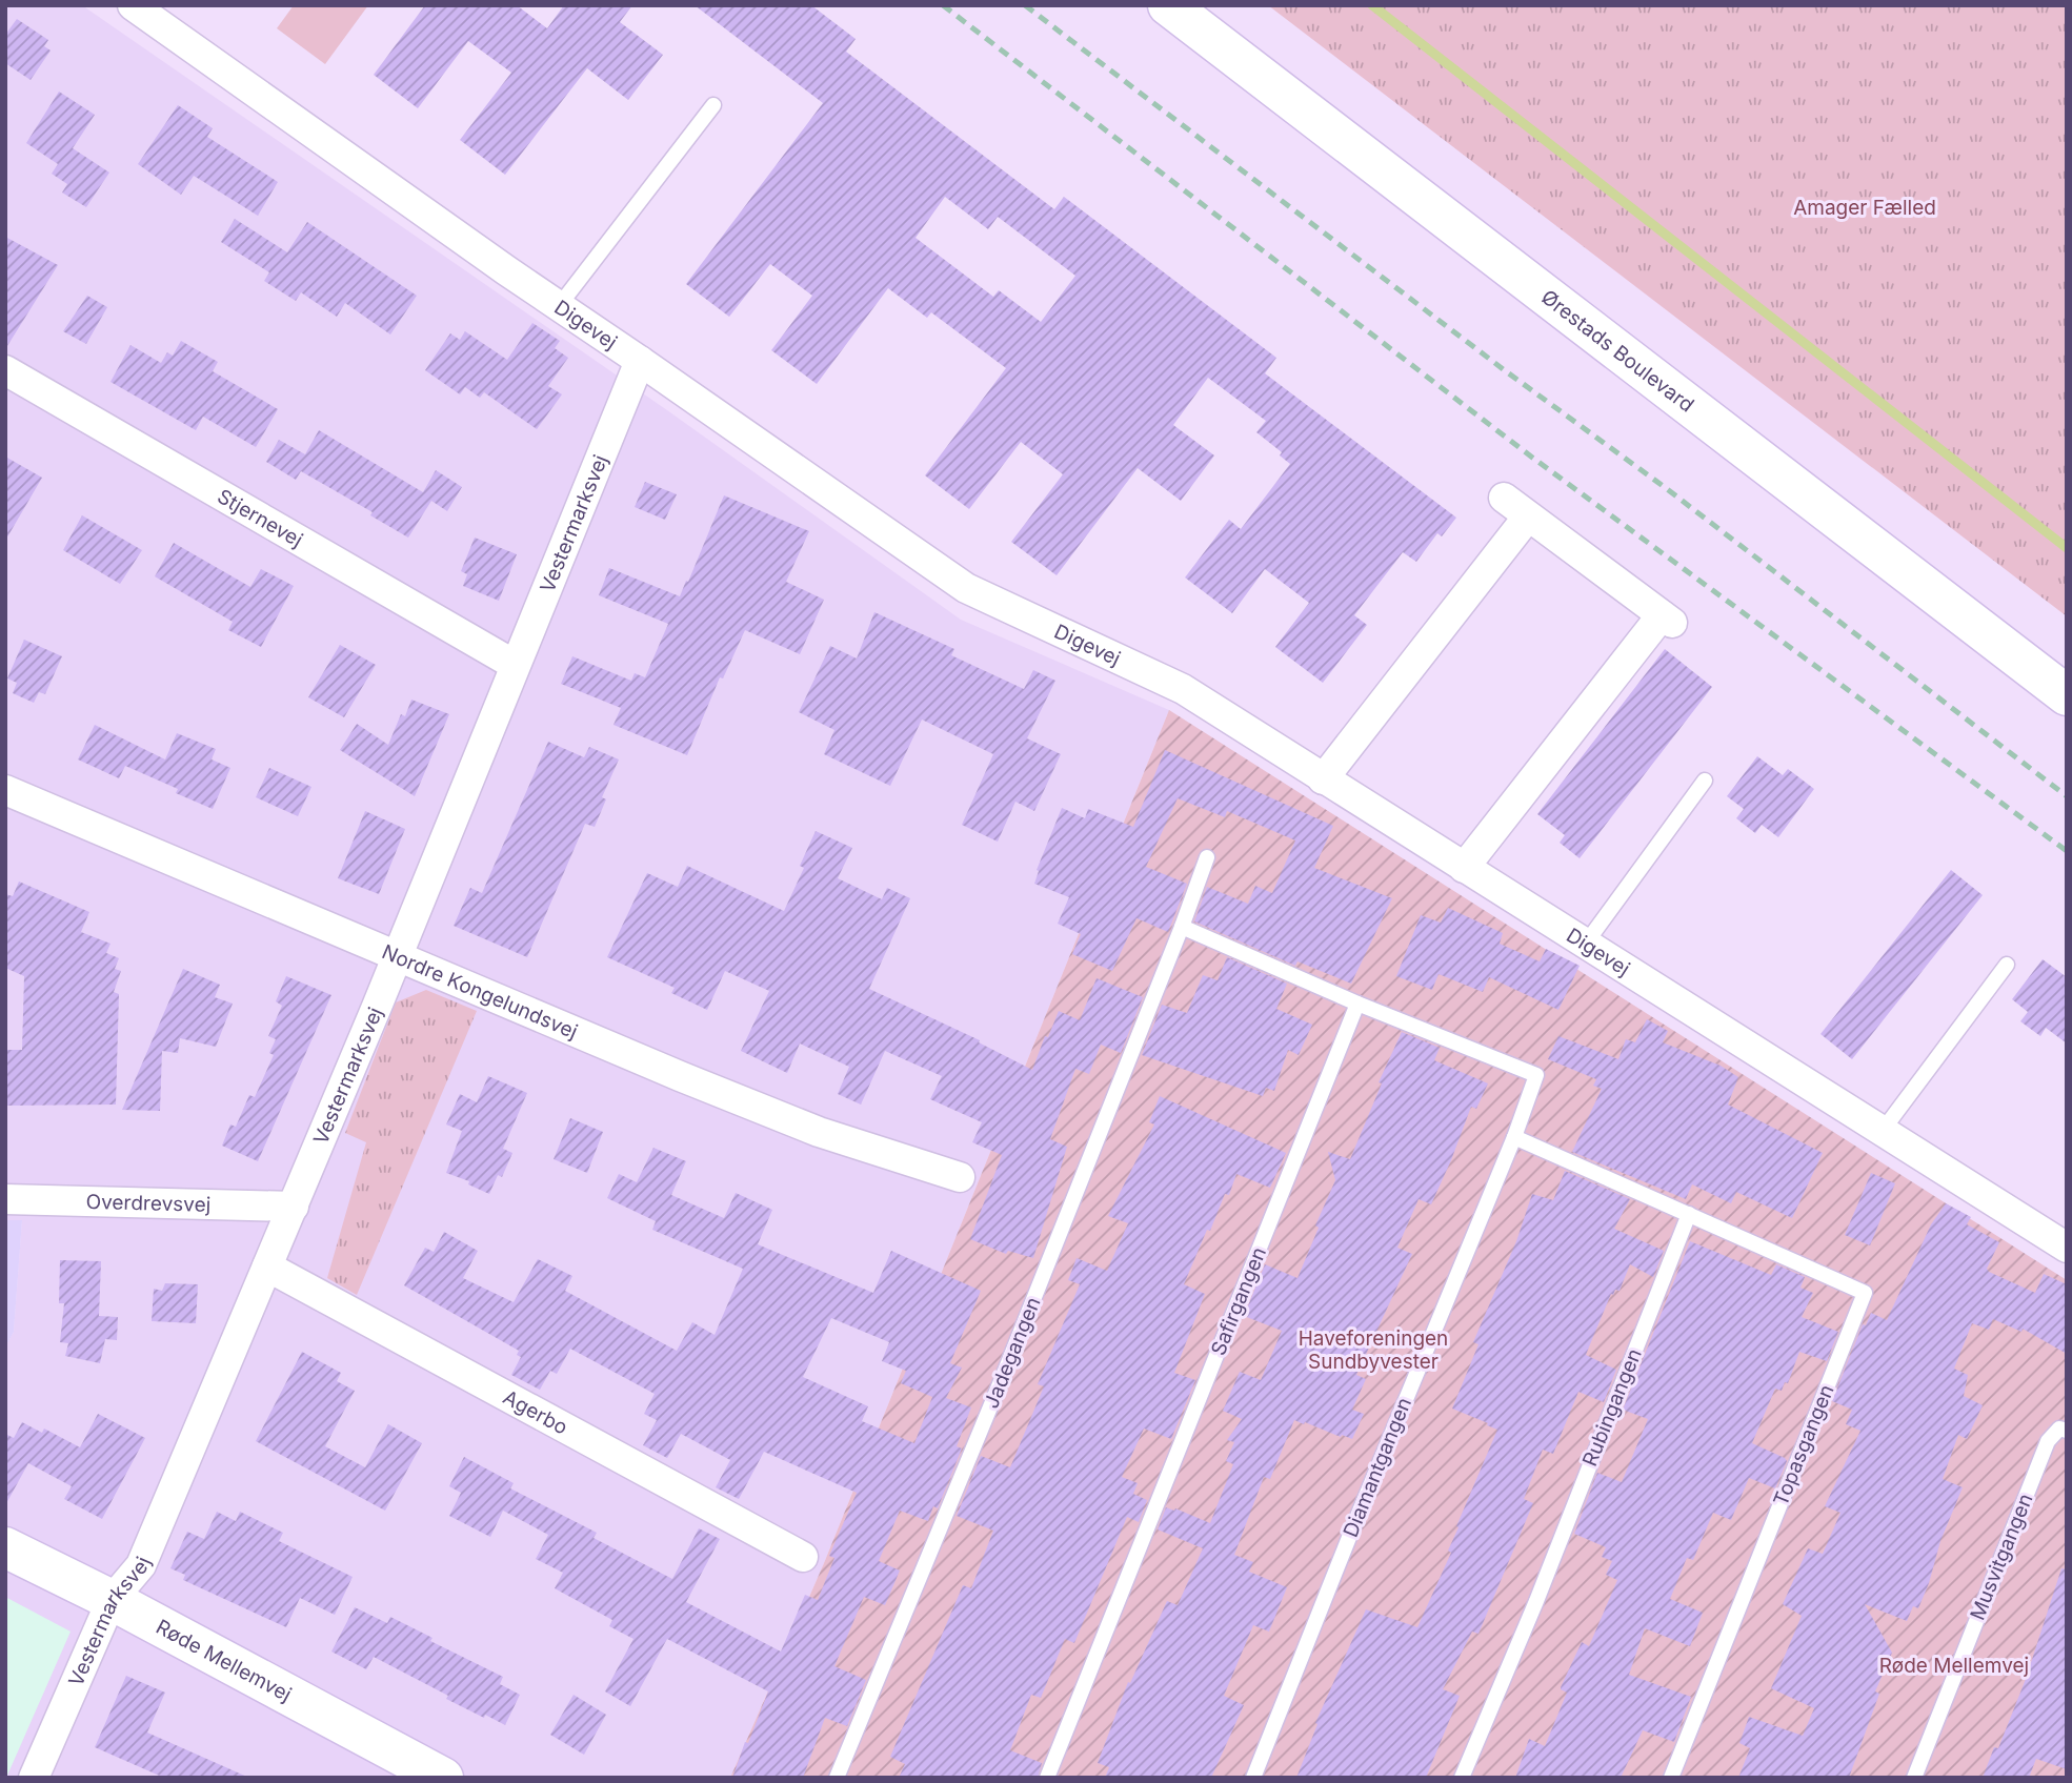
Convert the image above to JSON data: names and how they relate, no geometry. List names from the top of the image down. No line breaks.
{"streets":{"street":["Digevej","Ørestads Boulevard","Stjernevej","Vestermarksvej","Nordre Kongelundsvej","Overdrevsvej","Agerbo","Røde Mellemvej"],"lane":["Safirgangen","Jadegangen","Rubingangen","Topasgangen","Diamantgangen","Musvitgangen"]},"crossings":[["Digevej","Vestermarksvej"],["Stjernevej","Vestermarksvej"],["Vestermarksvej","Nordre Kongelundsvej"],["Vestermarksvej","Overdrevsvej"],["Vestermarksvej","Agerbo"],["Vestermarksvej","Røde Mellemvej"],["Safirgangen","Diamantgangen"],["Rubingangen","Topasgangen"]],"parks":["Amager Fælled","Haveforeningen Sundbyvester","Røde Mellemvej"]}
